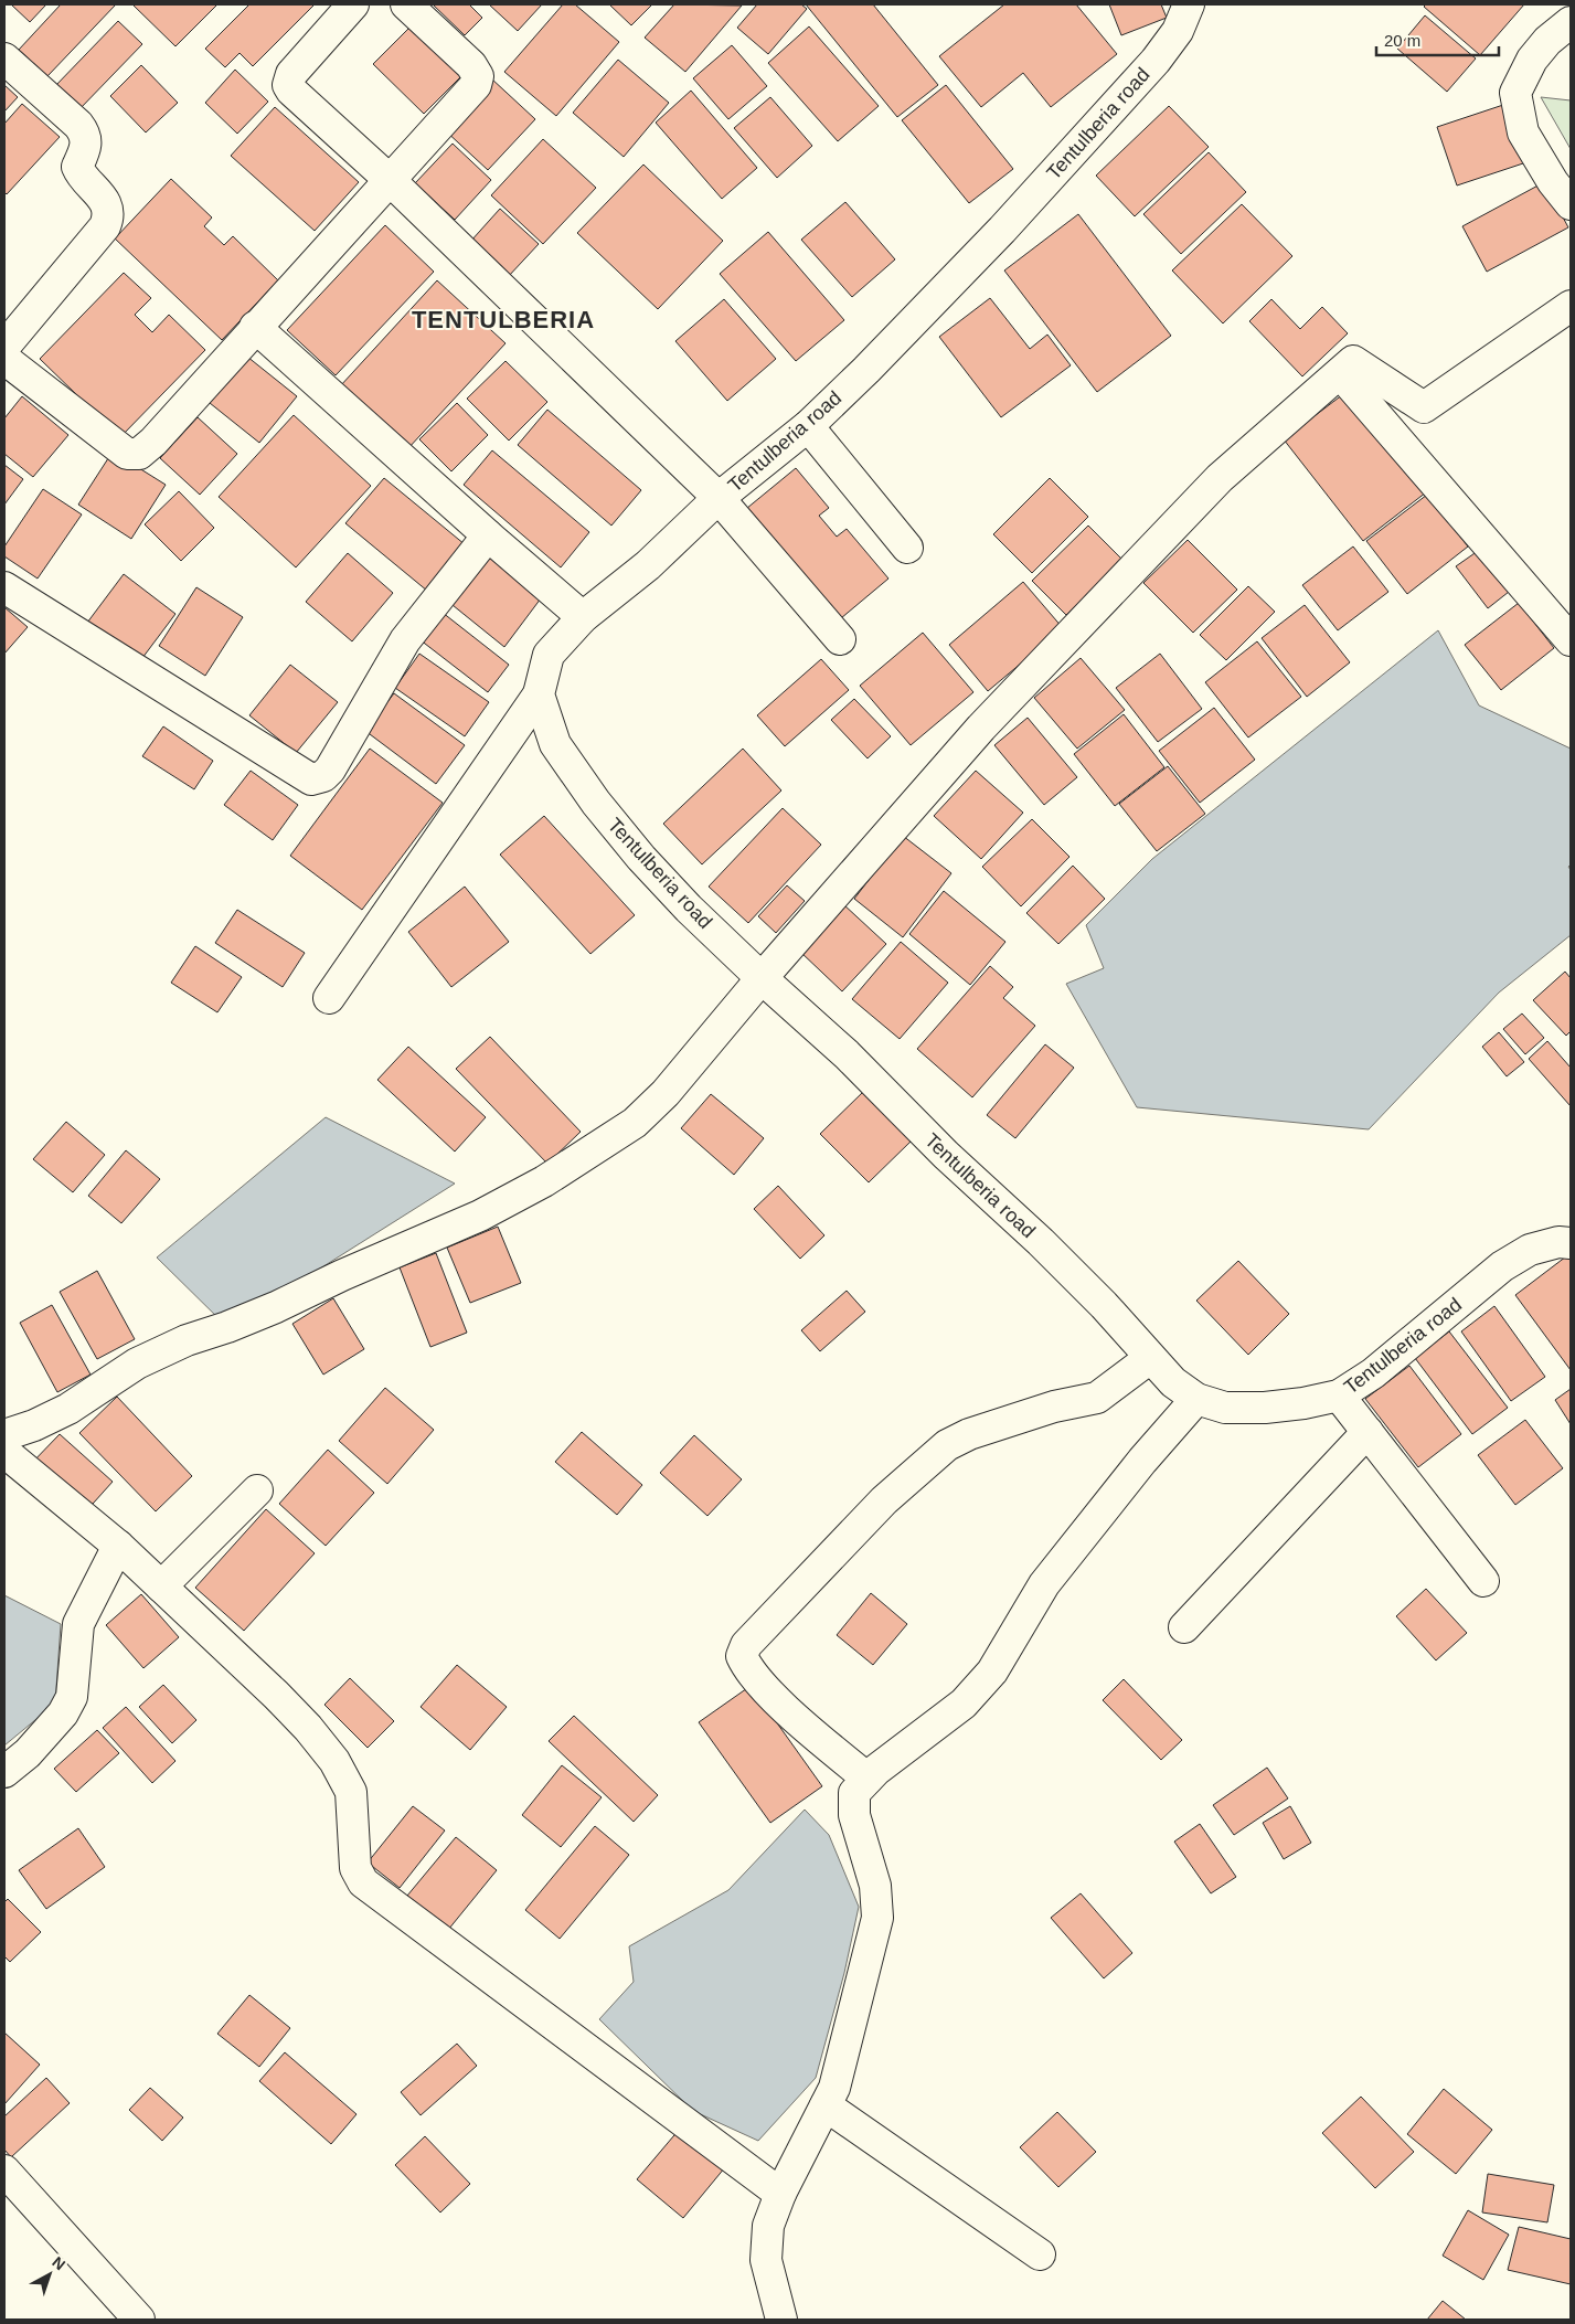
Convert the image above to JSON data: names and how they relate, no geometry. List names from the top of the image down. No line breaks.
{"streets":{"street":["Tentulberia road"]},"districts":["TENTULBERIA"],"scale_bar":"20 m","north":"top right"}
